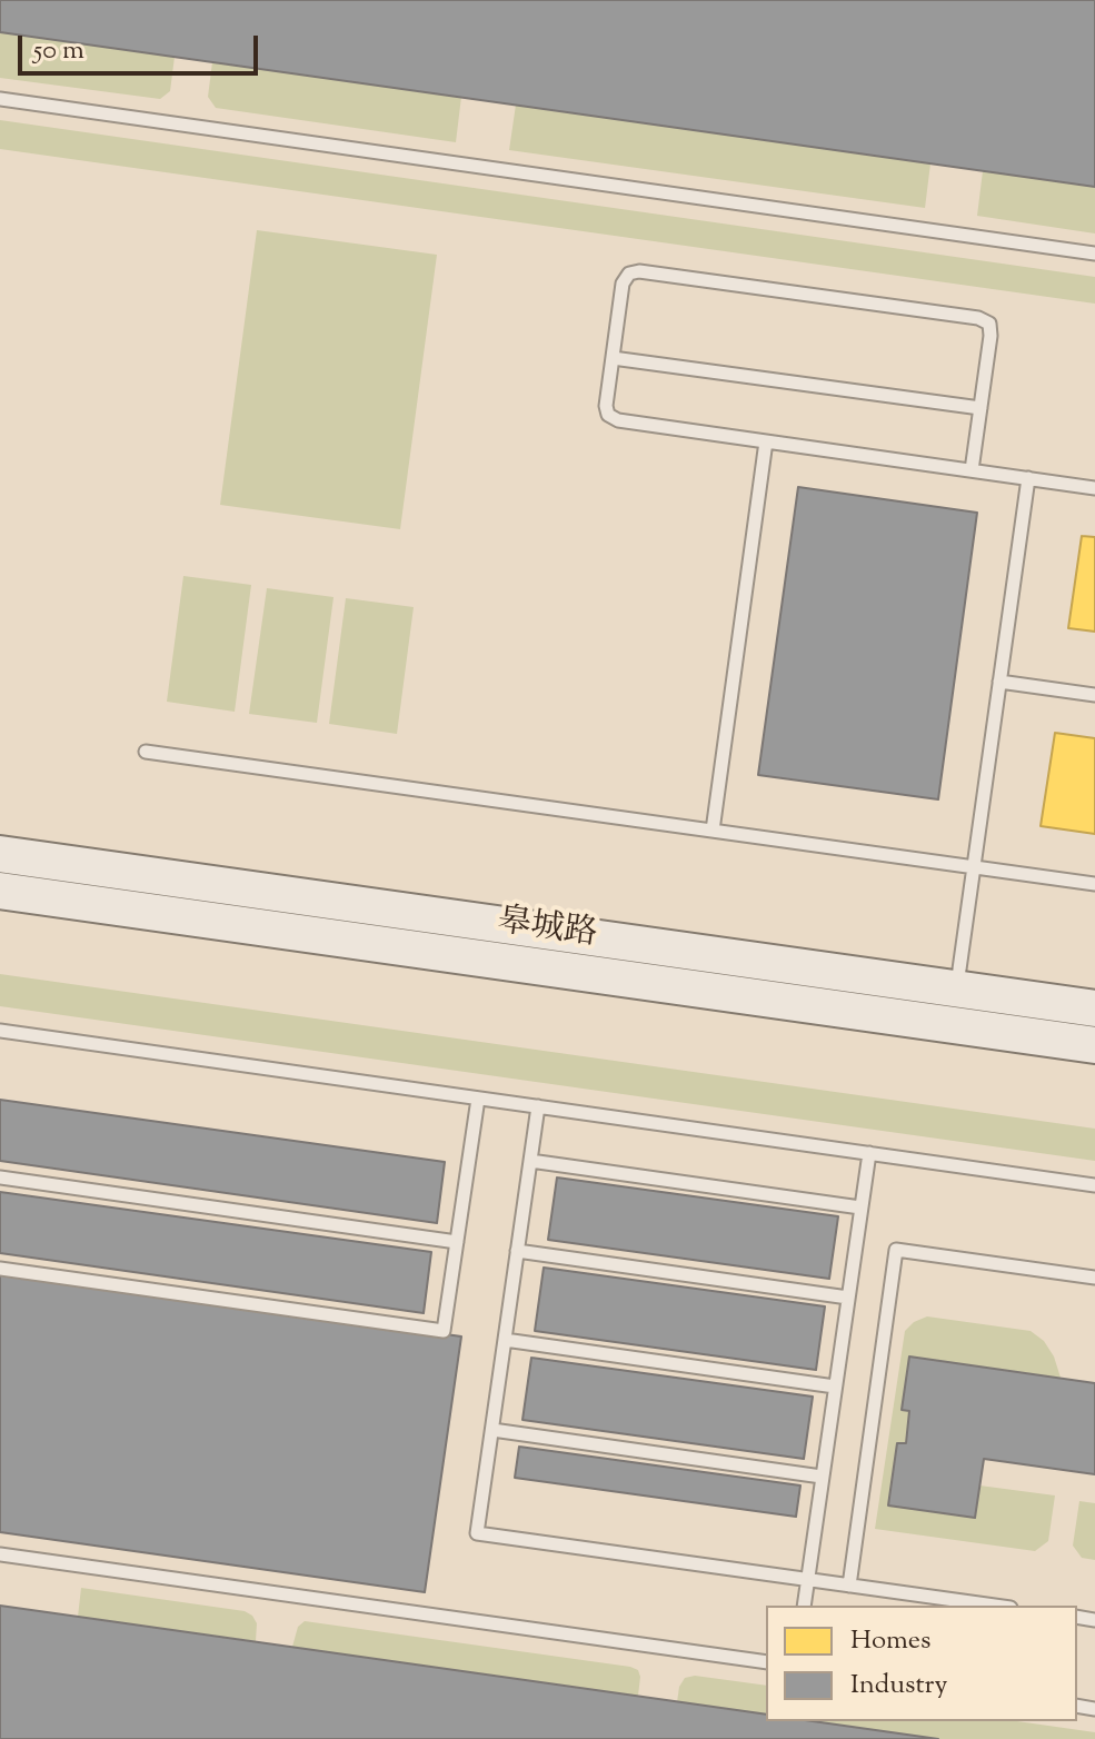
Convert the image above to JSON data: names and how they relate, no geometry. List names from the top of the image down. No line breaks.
{"streets":{"main road":["皋城路"]},"legend":["Homes","Industry"],"scale_bar":"50 m"}
